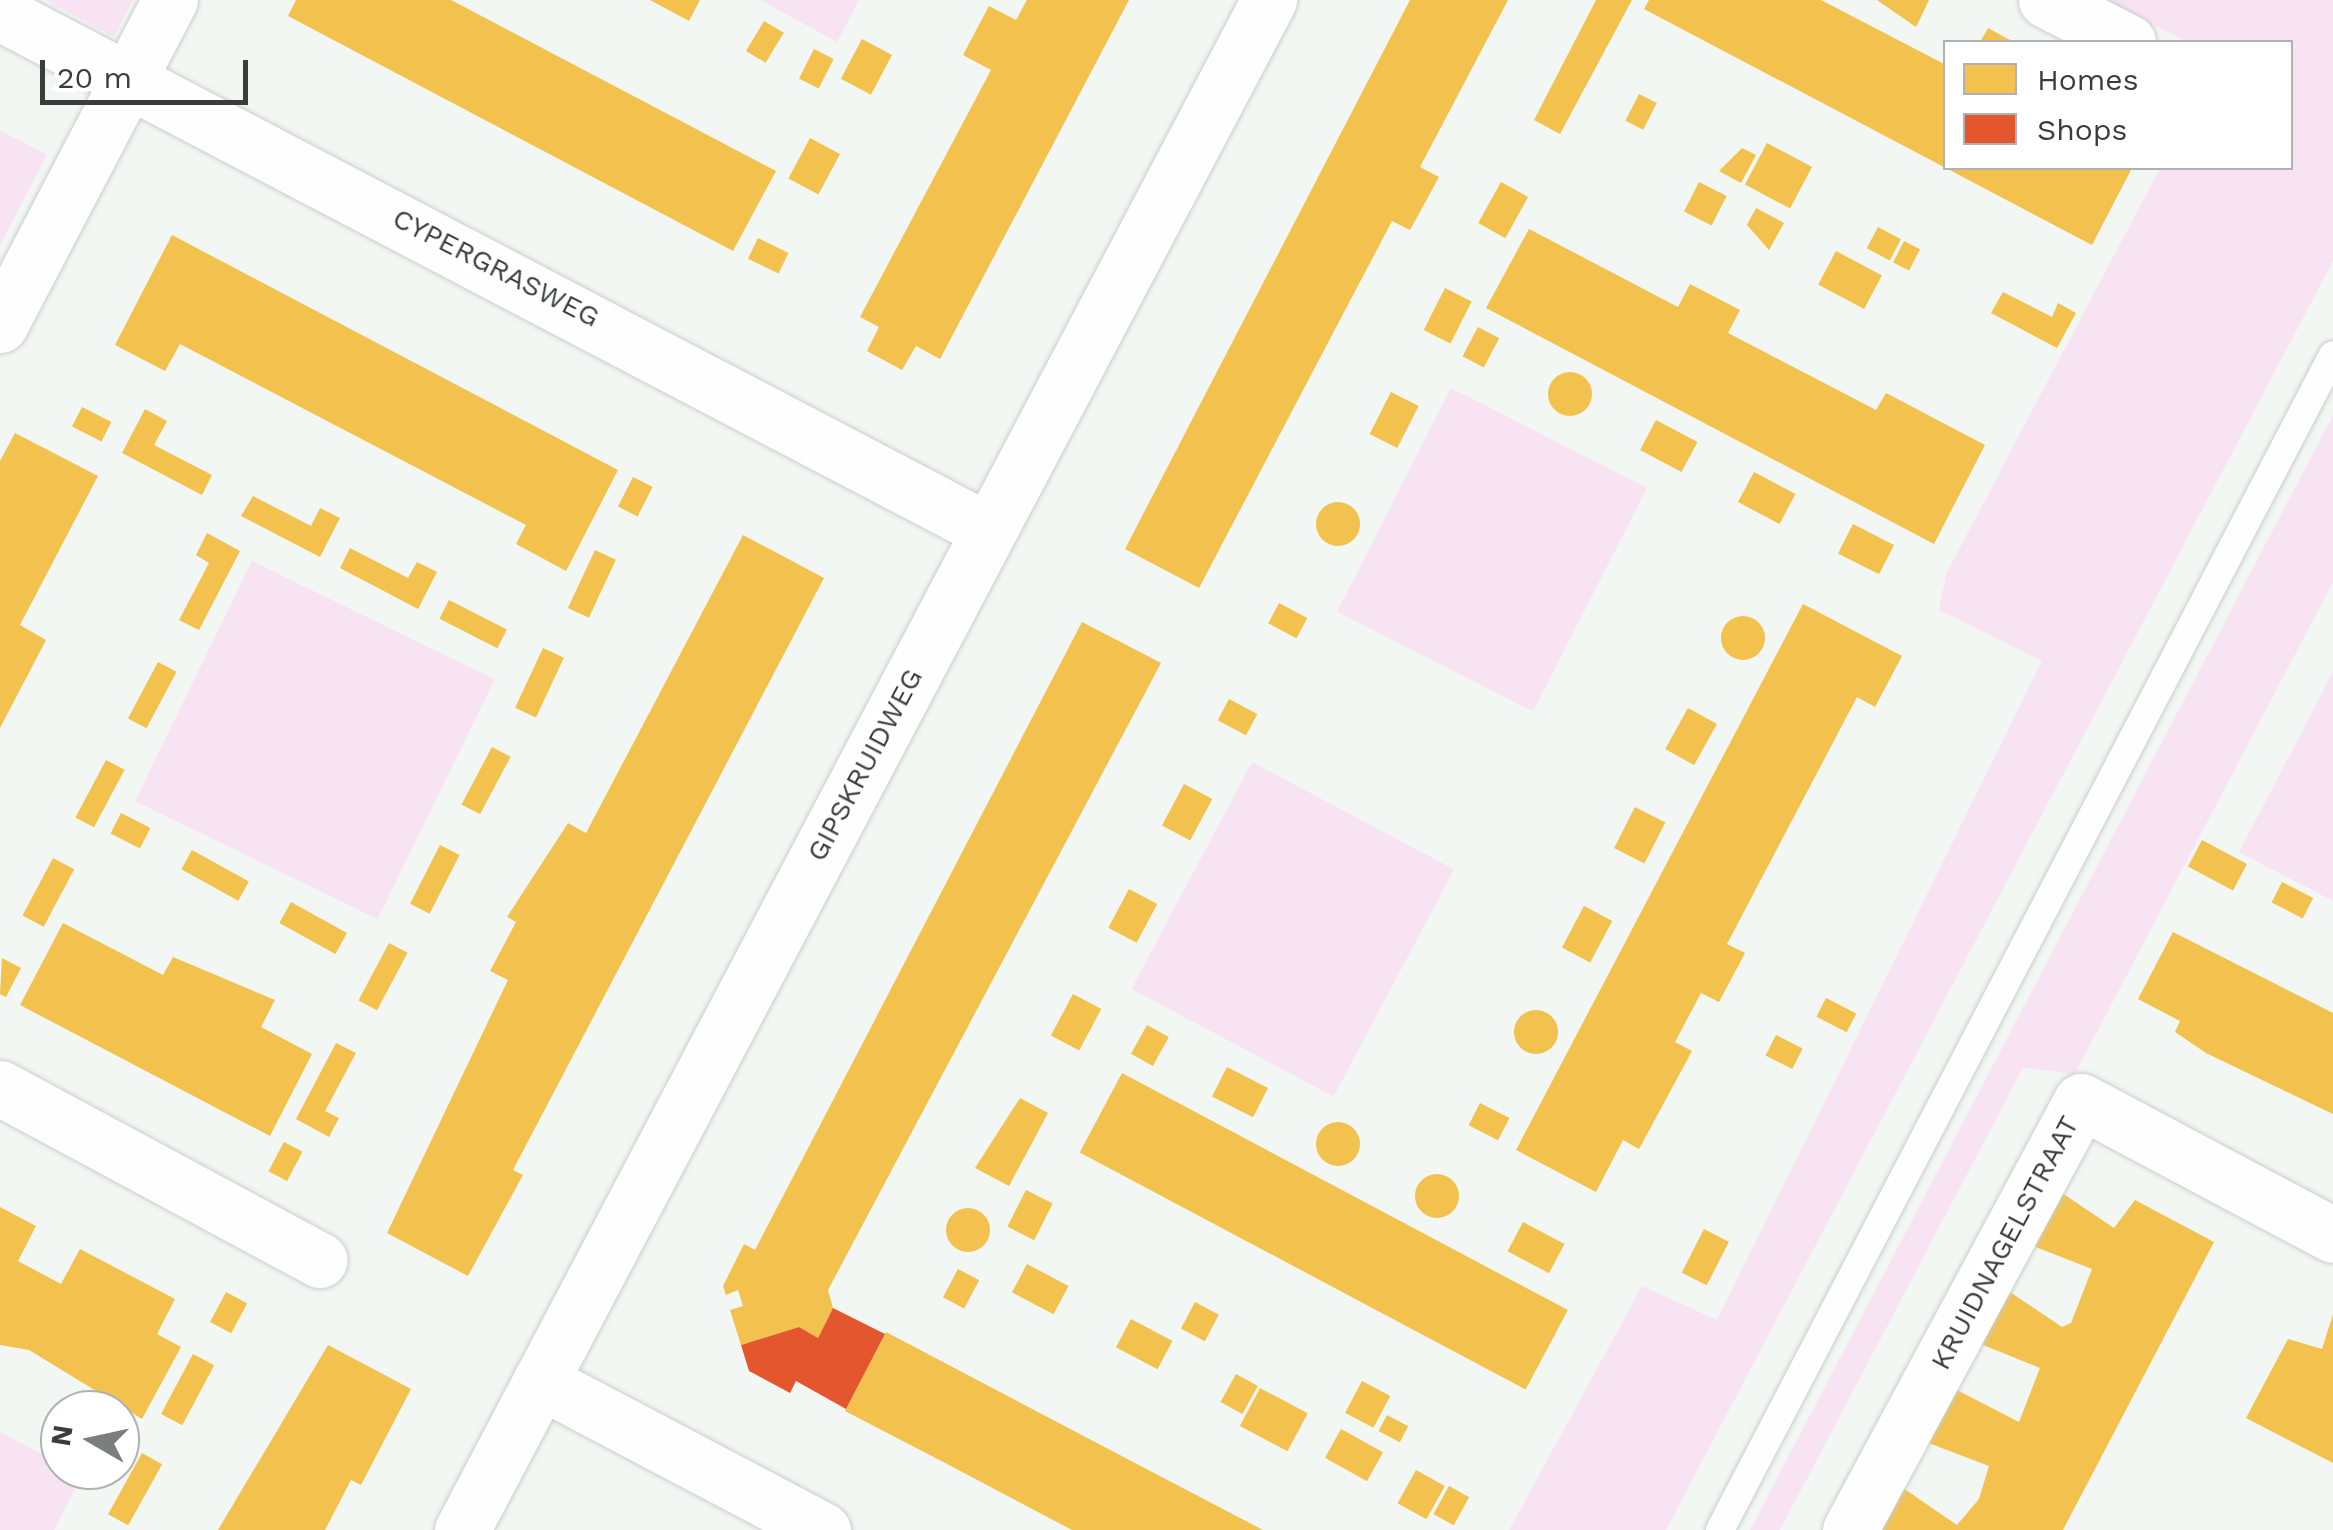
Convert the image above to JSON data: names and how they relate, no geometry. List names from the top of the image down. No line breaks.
{"streets":{"street":["CYPERGRASWEG","GIPSKRUIDWEG","KRUIDNAGELSTRAAT"]},"crossings":[["CYPERGRASWEG","GIPSKRUIDWEG"]],"legend":["Homes","Shops"],"scale_bar":"20 m","north":"left"}
